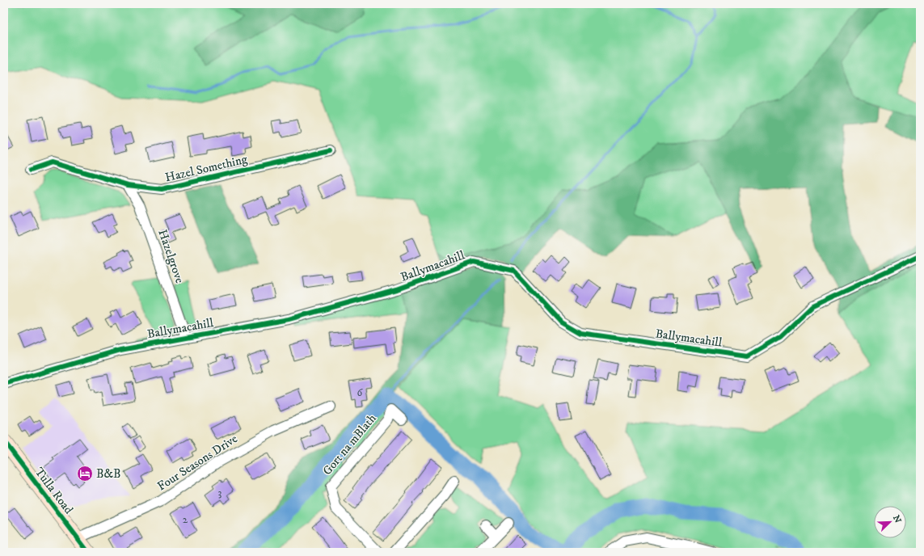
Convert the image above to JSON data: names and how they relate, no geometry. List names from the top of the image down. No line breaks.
{"streets":{"main road":["Tulla Road"],"street":["Hazel Something","Hazelgrove","Ballymacahill","Gort na mBlath","Four Seasons Drive"]},"crossings":[["Hazel Something","Hazelgrove"],["Hazelgrove","Ballymacahill"],["Four Seasons Drive","Tulla Road"]],"places":{"hotel":["B&B"]},"house_numbers":["6","3","2"],"north":"top right"}
